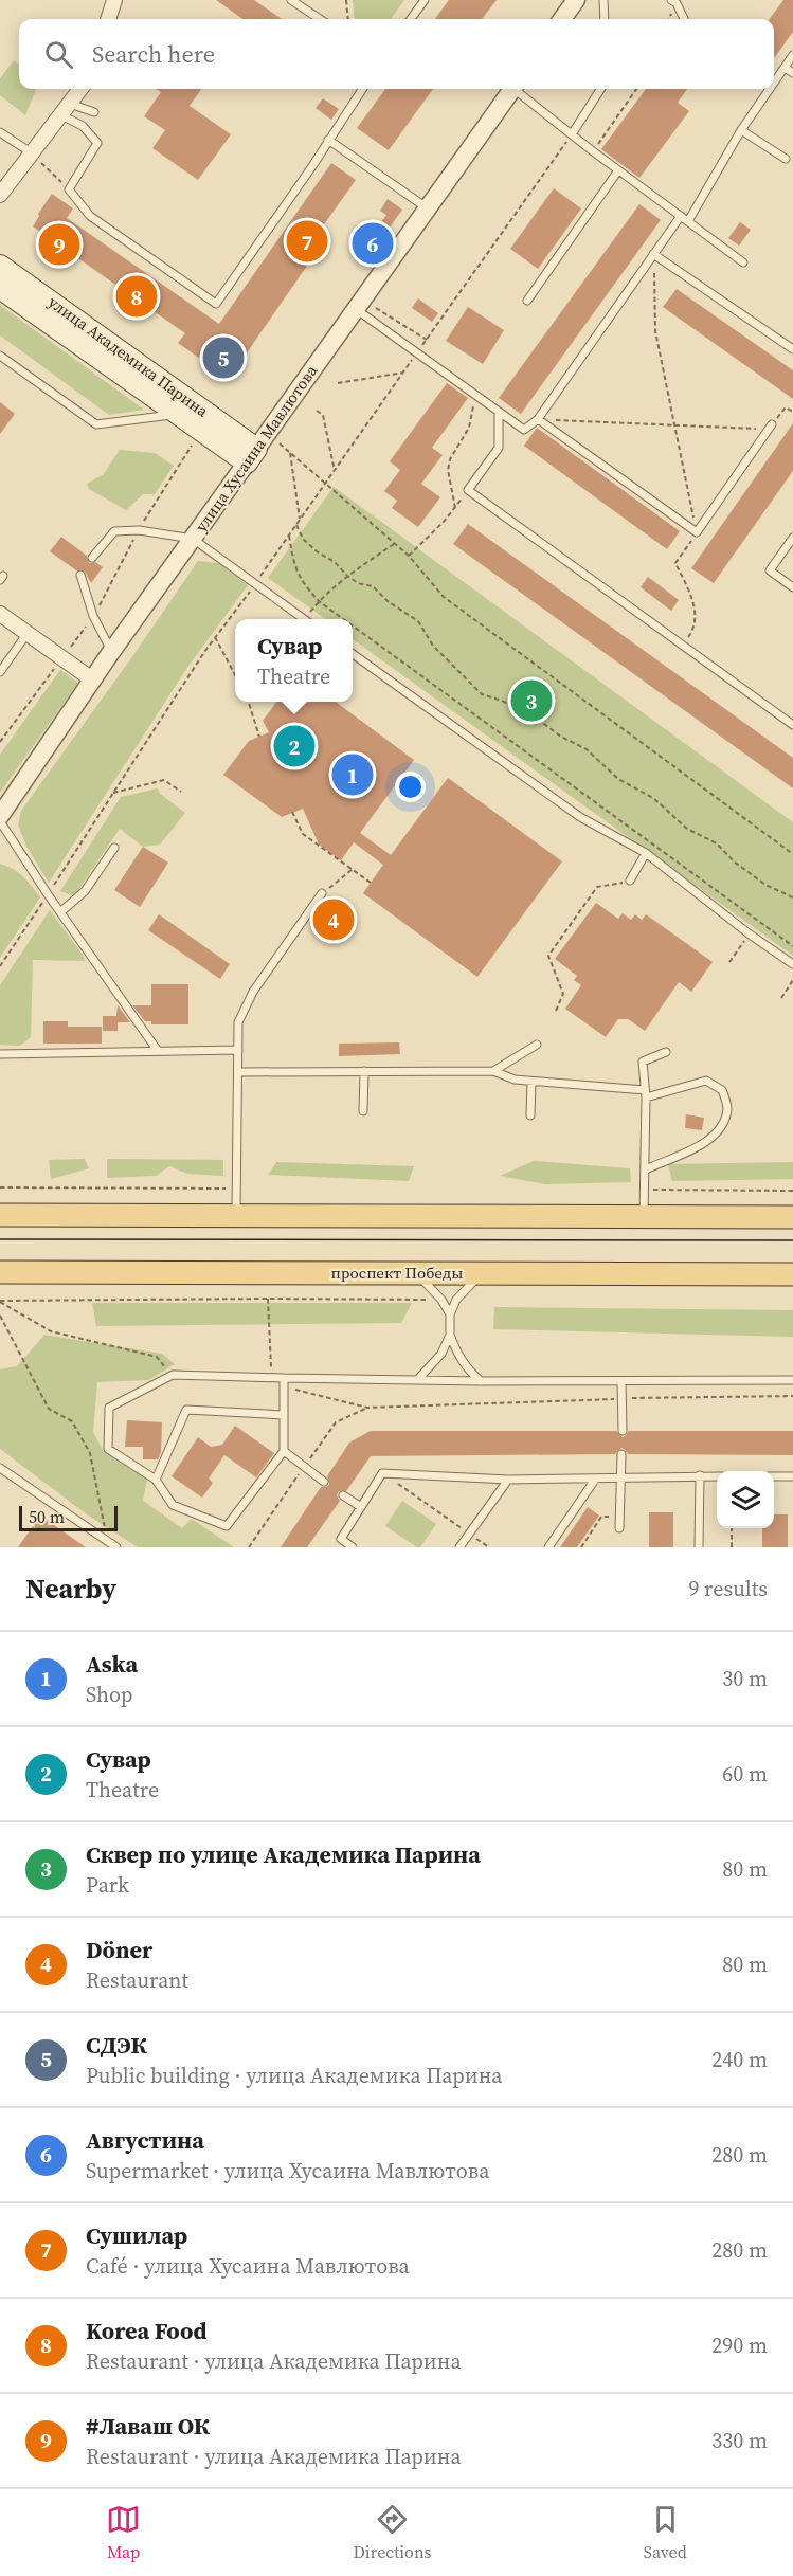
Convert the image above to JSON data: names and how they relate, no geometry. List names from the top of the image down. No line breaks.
{"streets":{"main road":["улица Академика Парина","проспект Победы"],"street":["улица Хусаина Мавлютова"]},"crossings":[["улица Академика Парина","улица Хусаина Мавлютова"]],"scale_bar":"50 m","page":{"search":"Search here","pins":["7","6","9","8","5","3","2","1","4"],"popup":["Сувар","Theatre"],"scale":"50 m","heading":["Nearby","9 results"],"list":[{"mark":"1","name":"Aska","note":"Shop","value":"30 m"},{"mark":"2","name":"Сувар","note":"Theatre","value":"60 m"},{"mark":"3","name":"Сквер по улице Академика Парина","note":"Park","value":"80 m"},{"mark":"4","name":"Döner","note":"Restaurant","value":"80 m"},{"mark":"5","name":"СДЭК","note":"Public building · улица Академика Парина","value":"240 m"},{"mark":"6","name":"Августина","note":"Supermarket · улица Хусаина Мавлютова","value":"280 m"},{"mark":"7","name":"Сушилар","note":"Café · улица Хусаина Мавлютова","value":"280 m"},{"mark":"8","name":"Korea Food","note":"Restaurant · улица Академика Парина","value":"290 m"},{"mark":"9","name":"#Лаваш ОК","note":"Restaurant · улица Академика Парина","value":"330 m"}],"nav":["Map","Directions","Saved"]}}
